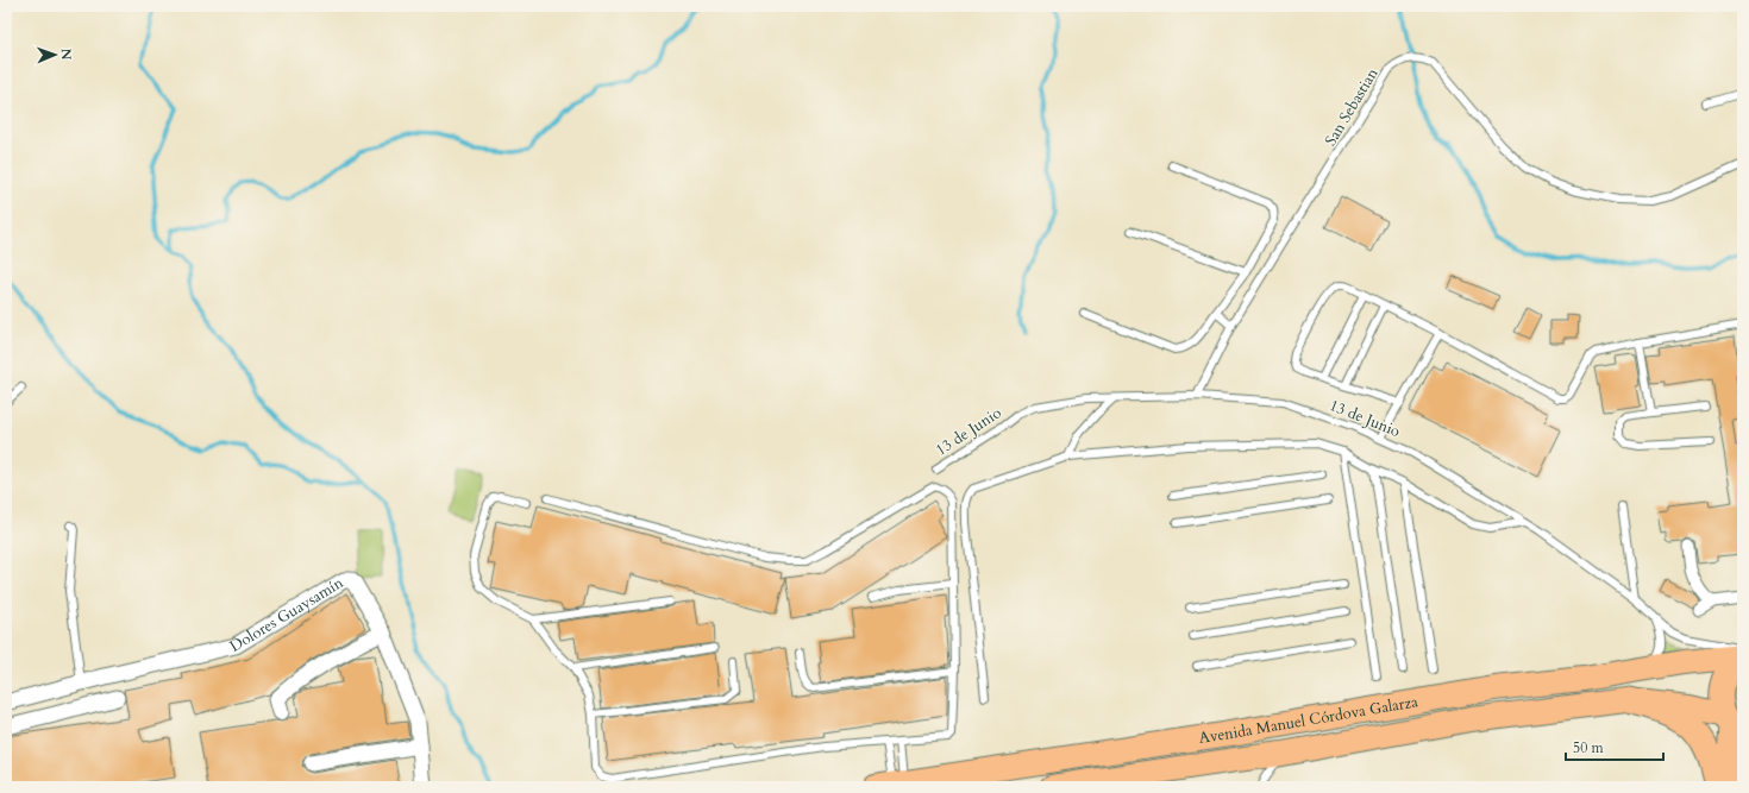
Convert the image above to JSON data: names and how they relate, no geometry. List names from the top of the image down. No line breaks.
{"streets":{"main road":["Avenida Manuel Córdova Galarza"],"street":["Dolores Guaysamín"],"lane":["San Sebastian","13 de Junio"]},"crossings":[["San Sebastian","13 de Junio"],["13 de Junio","Avenida Manuel Córdova Galarza"]],"scale_bar":"50 m","north":"right"}
